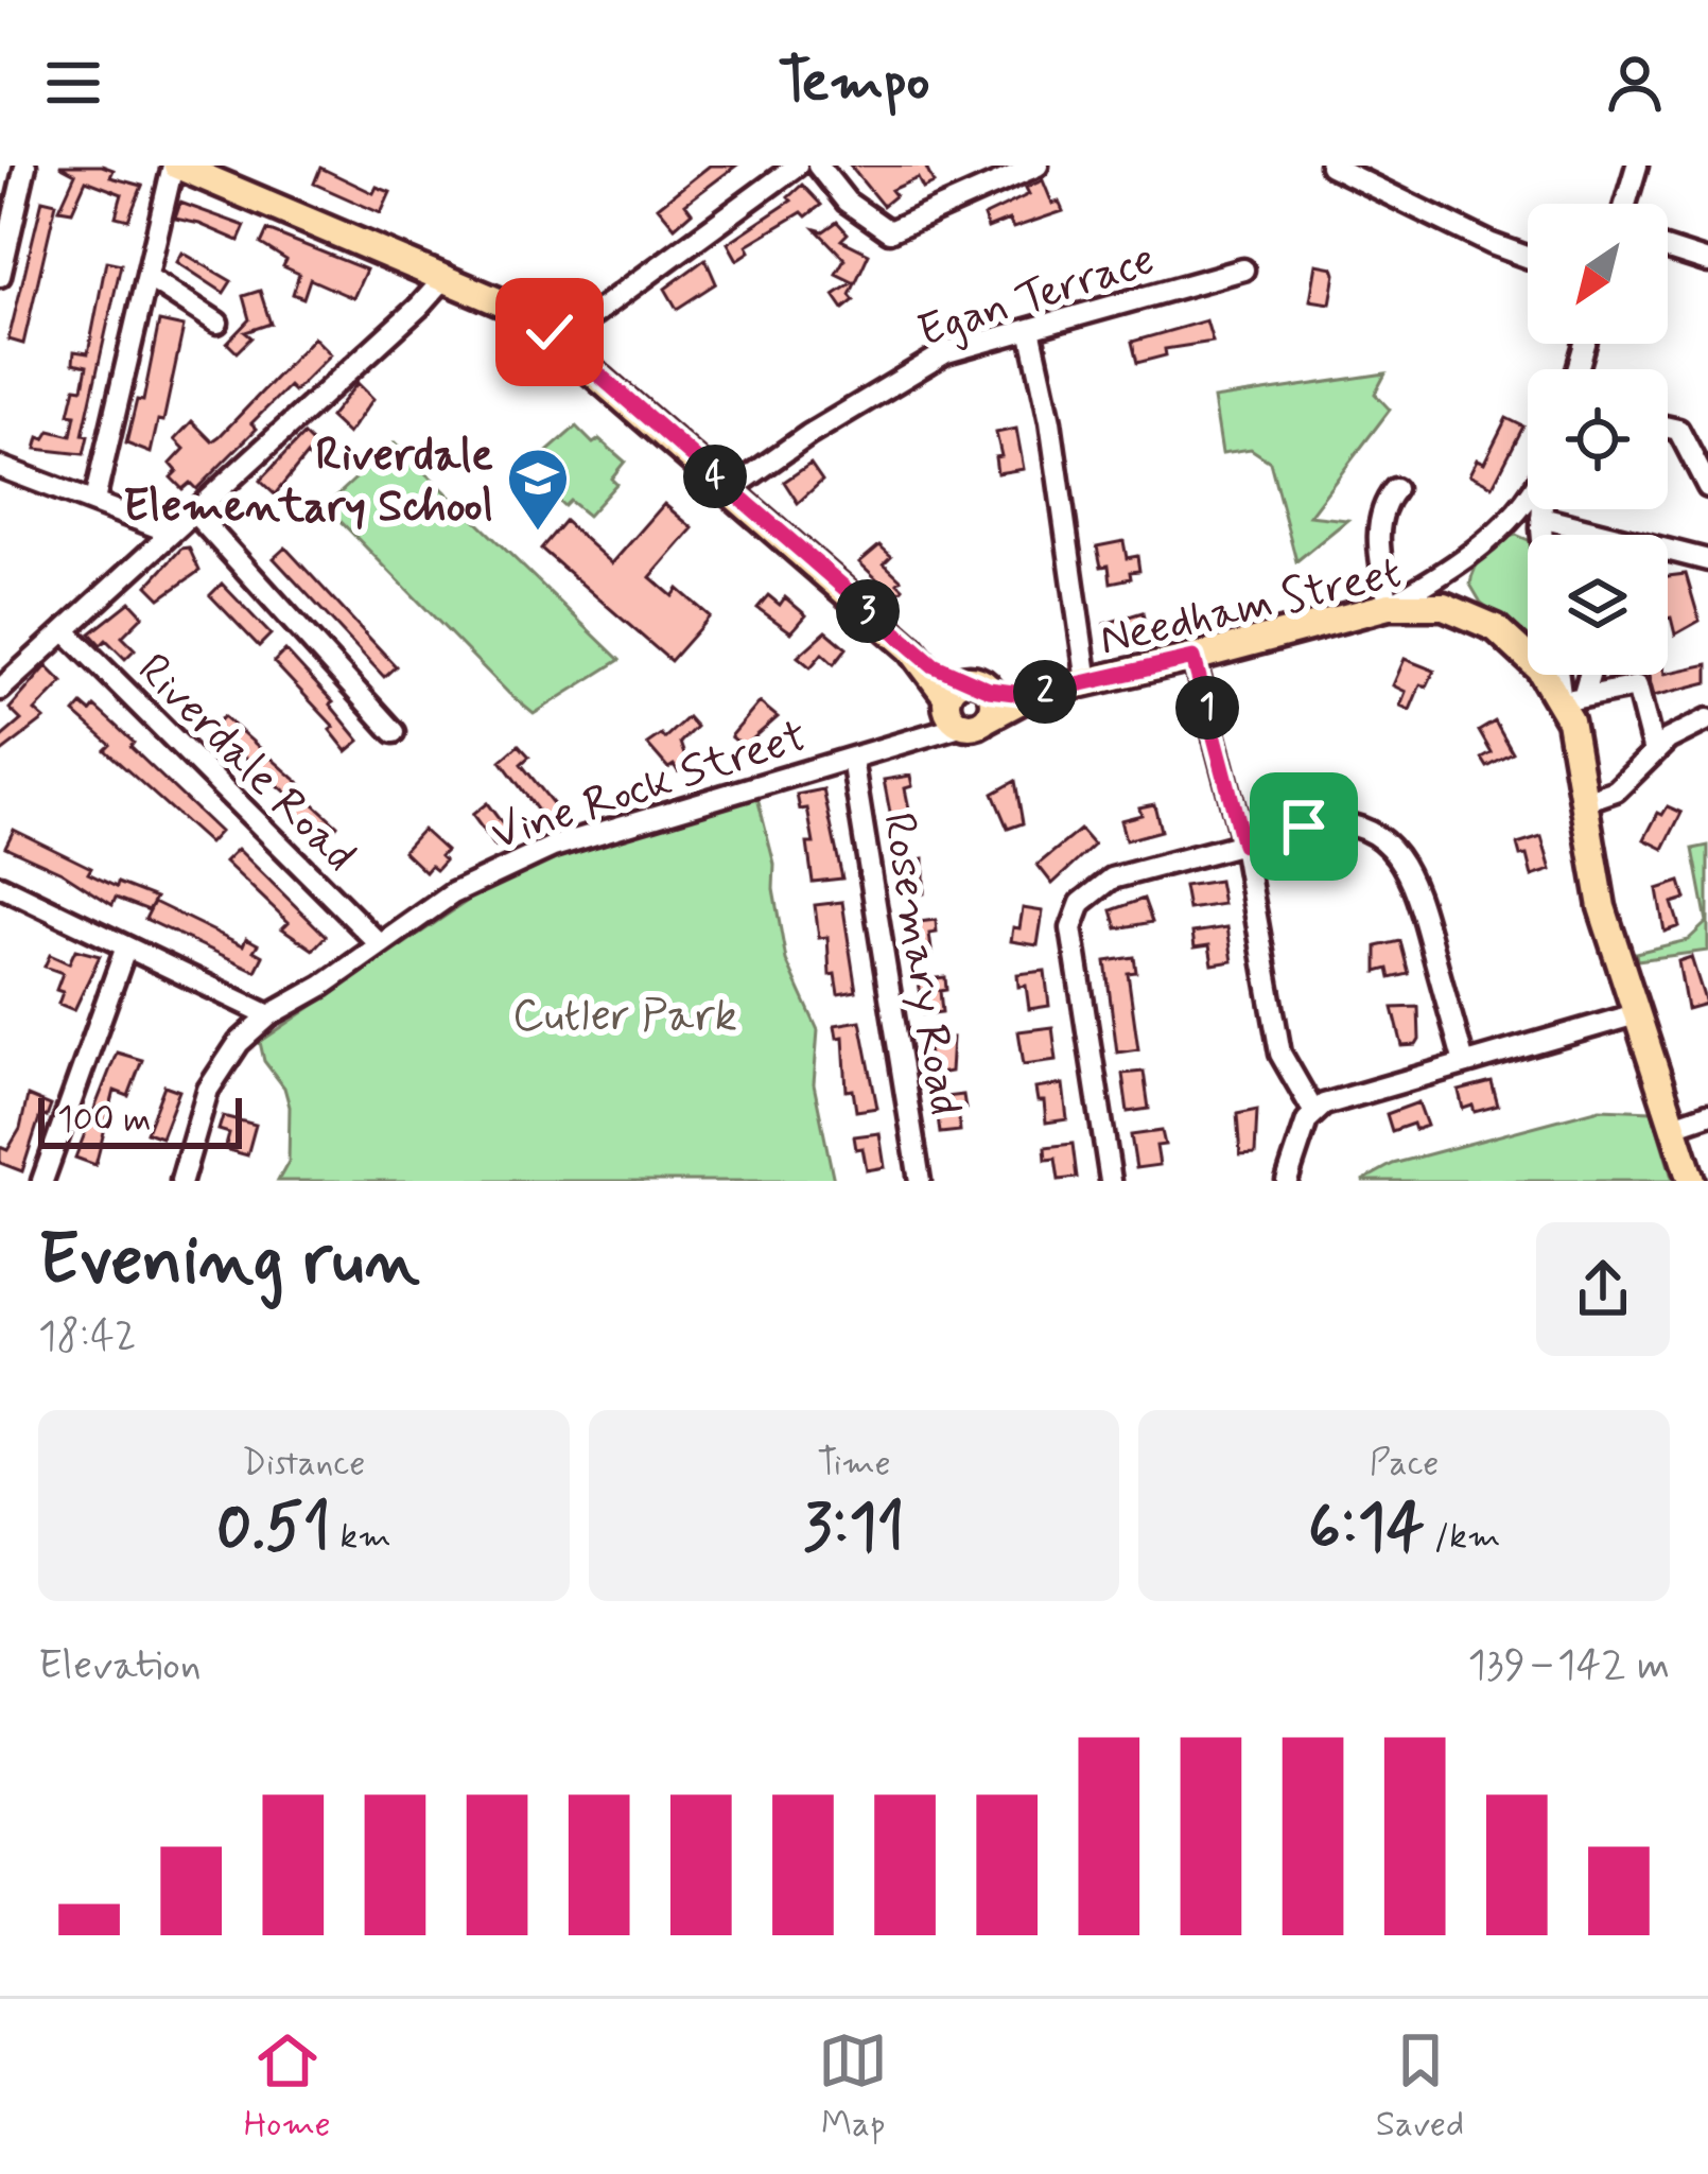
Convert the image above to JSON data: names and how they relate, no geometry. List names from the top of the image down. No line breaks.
{"streets":{"main road":["Needham Street"],"street":["Egan Terrace","Riverdale Road","Vine Rock Street","Rosemary Road"]},"crossings":[["Needham Street","Vine Rock Street"],["Riverdale Road","Vine Rock Street"],["Vine Rock Street","Rosemary Road"]],"parks":["Cutler Park"],"places":{"school or university":["Riverdale Elementary School"]},"scale_bar":"100 m","north":"bottom left","page":{"header":"Tempo","pins":["4","3","2","1"],"scale":"100 m","heading":["Evening run","18:42"],"stats":[["Distance","0.51 km"],["Time","3:11"],["Pace","6:14 /km"]],"chart":["Elevation","139–142 m"],"tabs":["Home","Map","Saved"]}}
